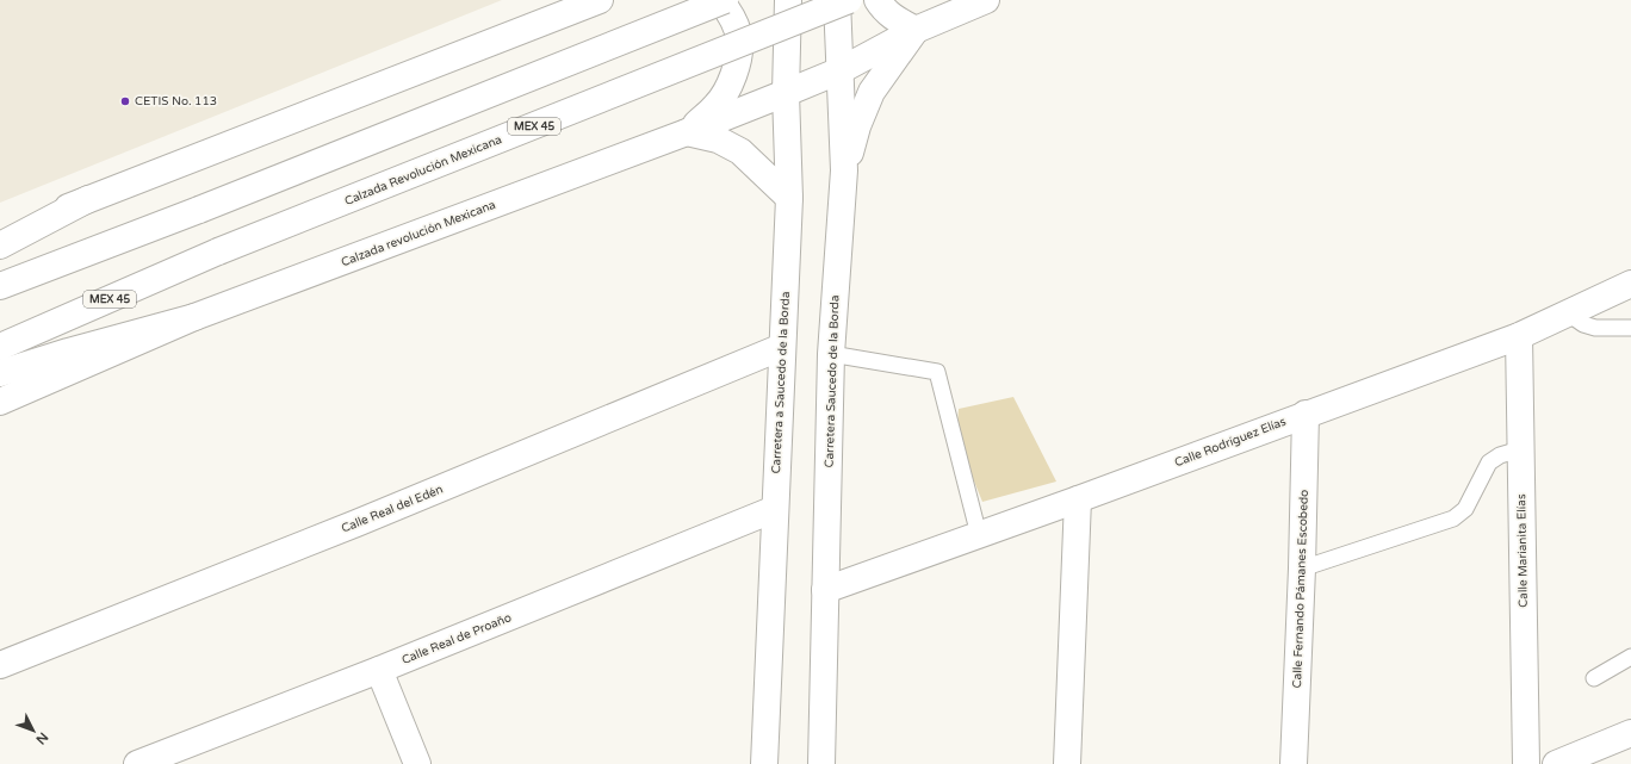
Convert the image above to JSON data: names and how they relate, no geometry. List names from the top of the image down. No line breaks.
{"streets":{"street":["MEX 45","Calzada Revolución Mexicana","Calzada revolución Mexicana","Carretera Saucedo de la Borda","Carretera a Saucedo de la Borda","Calle Rodríguez Elías","Calle Real del Edén","Calle Marianita Elías","Calle Fernando Pámanes Escobedo","Calle Real de Proaño"]},"crossings":[["Calzada revolución Mexicana","Carretera Saucedo de la Borda"],["Calzada revolución Mexicana","Carretera a Saucedo de la Borda"],["Carretera Saucedo de la Borda","Calle Rodríguez Elías"],["Carretera a Saucedo de la Borda","Calle Real del Edén"],["Carretera a Saucedo de la Borda","Calle Real de Proaño"],["Calle Rodríguez Elías","Calle Marianita Elías"],["Calle Rodríguez Elías","Calle Fernando Pámanes Escobedo"]],"places":["CETIS No. 113"],"north":"bottom right"}
